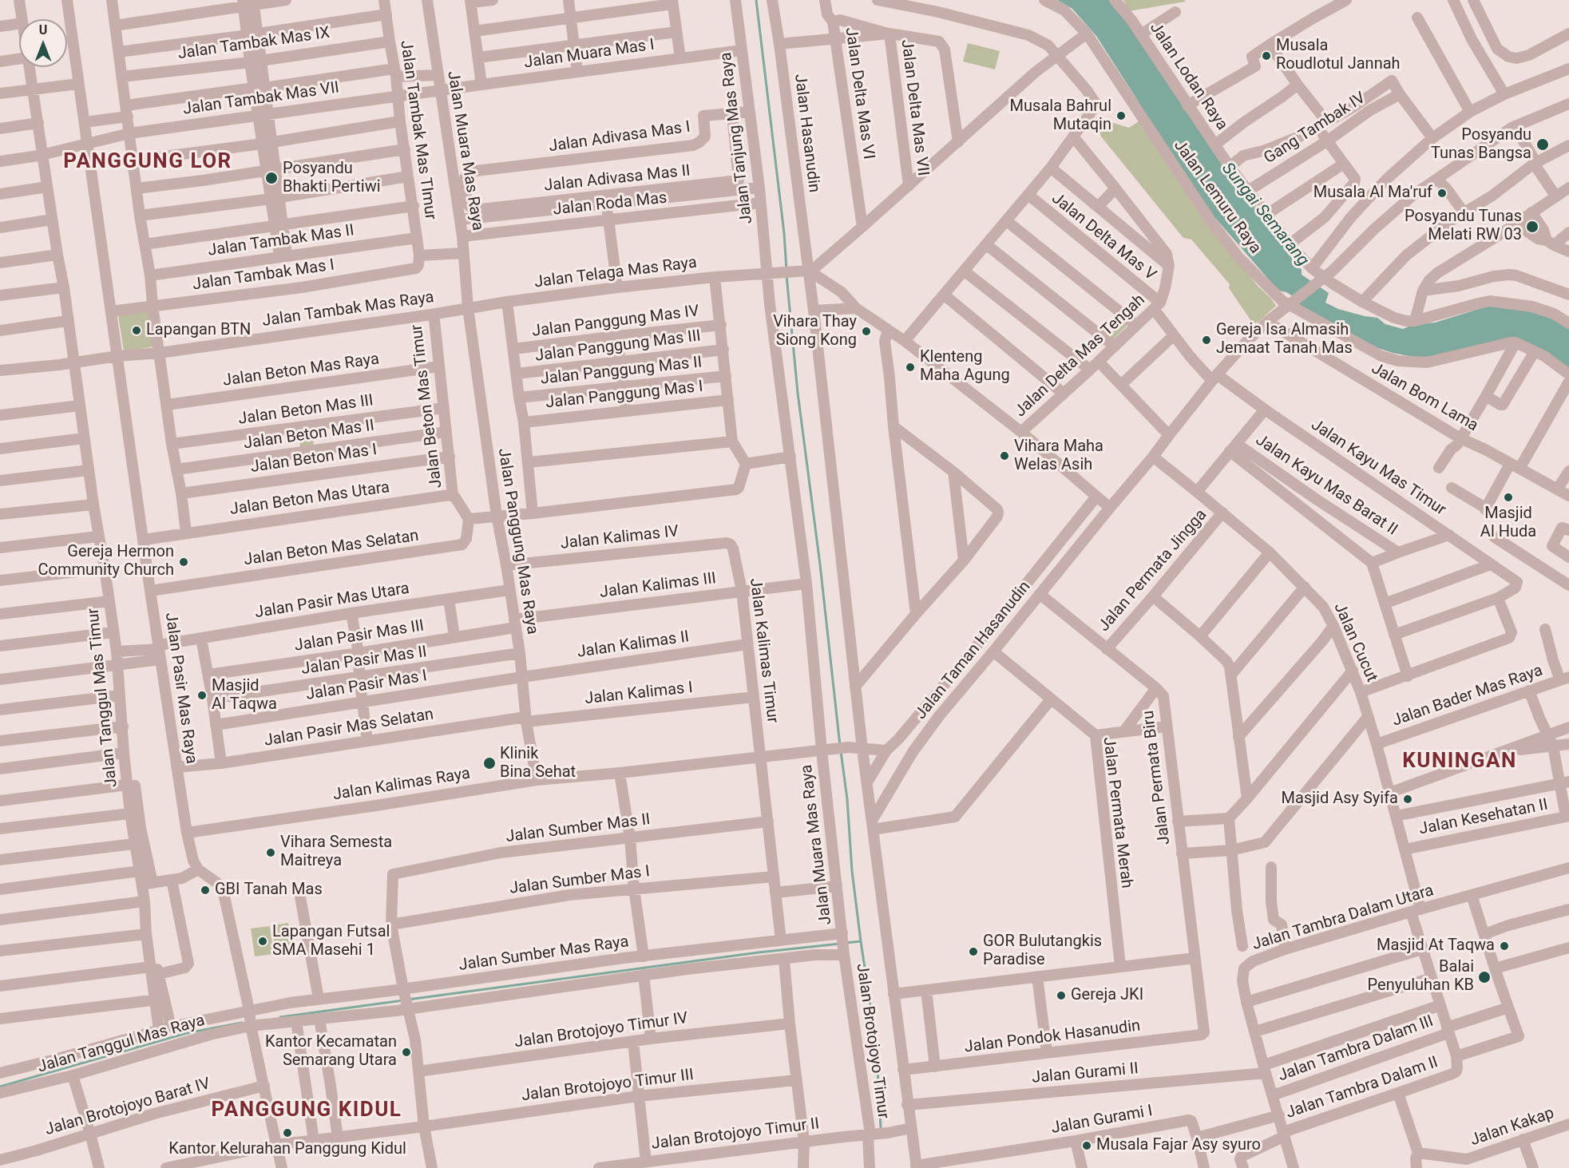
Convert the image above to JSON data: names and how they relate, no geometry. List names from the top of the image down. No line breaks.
{"streets":{"street":["Jalan Tambak Mas IX","Jalan Muara Mas I","Jalan Lodan Raya","Jalan Delta Mas VI","Jalan Tambak Mas VII","Jalan Delta Mas VII","Gang Tambak IV","Jalan Tambak Mas TImur","Jalan Hasanudin","Jalan Adivasa Mas I","Jalan Tanjung Mas Raya","Jalan Muara Mas Raya","Jalan Adivasa Mas II","Jalan Lemuru Raya","Jalan Roda Mas","Jalan Delta Mas V","Jalan Tambak Mas II","Jalan Telaga Mas Raya","Jalan Tambak Mas I","Jalan Tambak Mas Raya","Jalan Panggung Mas IV","Jalan Panggung Mas III","Jalan Delta Mas Tengah","Jalan Beton Mas Raya","Jalan Panggung Mas II","Jalan Panggung Mas I","Jalan Bom Lama","Jalan Beton Mas Timur","Jalan Beton Mas III","Jalan Beton Mas II","Jalan Beton Mas I","Jalan Kayu Mas Timur","Jalan Kayu Mas Barat II","Jalan Beton Mas Utara","Jalan Kalimas IV","Jalan Panggung Mas Raya","Jalan Beton Mas Selatan","Jalan Permata Jingga","Jalan Kalimas III","Jalan Pasir Mas Utara","Jalan Pasir Mas III","Jalan Cucut","Jalan Kalimas II","Jalan Kalimas Timur","Jalan Taman Hasanudin","Jalan Pasir Mas II","Jalan Pasir Mas I","Jalan Pasir Mas Raya","Jalan Kalimas I","Jalan Bader Mas Raya","Jalan Tanggul Mas Timur","Jalan Pasir Mas Selatan","Jalan Permata Biru","Jalan Kalimas Raya","Jalan Permata Merah","Jalan Kesehatan II","Jalan Sumber Mas II","Jalan Sumber Mas I","Jalan Tambra Dalam Utara","Jalan Sumber Mas Raya","Jalan Brotojoyo Timur IV","Jalan Pondok Hasanudin","Jalan Brotojoyo Timur","Jalan Tanggul Mas Raya","Jalan Tambra Dalam III","Jalan Gurami II","Jalan Brotojoyo Timur III","Jalan Tambra Dalam II","Jalan Brotojoyo Barat IV","Jalan Gurami I","Jalan Kakap","Jalan Brotojoyo Timur II"]},"crossings":[["Jalan Tambak Mas IX","Jalan Tambak Mas TImur"],["Jalan Muara Mas I","Jalan Tambak Mas VII"],["Jalan Muara Mas I","Jalan Tanjung Mas Raya"],["Jalan Muara Mas I","Jalan Muara Mas Raya"],["Jalan Lodan Raya","Gang Tambak IV"],["Jalan Lodan Raya","Jalan Taman Hasanudin"],["Jalan Delta Mas VI","Jalan Delta Mas VII"],["Jalan Tambak Mas VII","Jalan Tambak Mas TImur"],["Jalan Tambak Mas VII","Jalan Muara Mas Raya"],["Jalan Tambak Mas VII","Jalan Pasir Mas Raya"],["Jalan Tambak Mas VII","Jalan Tanggul Mas Timur"],["Jalan Tambak Mas TImur","Jalan Tambak Mas II"],["Jalan Tambak Mas TImur","Jalan Tambak Mas I"],["Jalan Hasanudin","Jalan Telaga Mas Raya"],["Jalan Hasanudin","Jalan Taman Hasanudin"],["Jalan Hasanudin","Jalan Kalimas Raya"],["Jalan Hasanudin","Jalan Pondok Hasanudin"],["Jalan Hasanudin","Jalan Gurami II"],["Jalan Hasanudin","Jalan Gurami I"],["Jalan Hasanudin","Jalan Brotojoyo Timur II"],["Jalan Adivasa Mas I","Jalan Tanjung Mas Raya"],["Jalan Adivasa Mas I","Jalan Adivasa Mas II"],["Jalan Tanjung Mas Raya","Jalan Muara Mas Raya"],["Jalan Tanjung Mas Raya","Jalan Roda Mas"],["Jalan Tanjung Mas Raya","Jalan Telaga Mas Raya"],["Jalan Muara Mas Raya","Jalan Roda Mas"],["Jalan Muara Mas Raya","Jalan Telaga Mas Raya"],["Jalan Muara Mas Raya","Jalan Tambak Mas I"],["Jalan Muara Mas Raya","Jalan Tambak Mas Raya"],["Jalan Muara Mas Raya","Jalan Panggung Mas Raya"],["Jalan Muara Mas Raya","Jalan Kalimas III"],["Jalan Muara Mas Raya","Jalan Kalimas Raya"],["Jalan Muara Mas Raya","Jalan Sumber Mas Raya"],["Jalan Muara Mas Raya","Jalan Brotojoyo Timur"],["Jalan Lemuru Raya","Jalan Taman Hasanudin"],["Jalan Delta Mas V","Jalan Delta Mas Tengah"],["Jalan Delta Mas V","Jalan Kayu Mas Timur"],["Jalan Telaga Mas Raya","Jalan Tambak Mas Raya"],["Jalan Telaga Mas Raya","Jalan Panggung Mas Raya"],["Jalan Tambak Mas I","Jalan Pasir Mas Raya"],["Jalan Tambak Mas Raya","Jalan Beton Mas Timur"],["Jalan Tambak Mas Raya","Jalan Panggung Mas Raya"],["Jalan Tambak Mas Raya","Jalan Pasir Mas Raya"],["Jalan Tambak Mas Raya","Jalan Tanggul Mas Timur"],["Jalan Beton Mas Raya","Jalan Beton Mas Timur"],["Jalan Bom Lama","Jalan Taman Hasanudin"],["Jalan Beton Mas Timur","Jalan Beton Mas III"],["Jalan Beton Mas Timur","Jalan Beton Mas II"],["Jalan Beton Mas Timur","Jalan Beton Mas I"],["Jalan Beton Mas Timur","Jalan Beton Mas Utara"],["Jalan Kayu Mas Timur","Jalan Taman Hasanudin"],["Jalan Beton Mas Utara","Jalan Pasir Mas Raya"],["Jalan Kalimas IV","Jalan Panggung Mas Raya"],["Jalan Kalimas IV","Jalan Kalimas Timur"],["Jalan Panggung Mas Raya","Jalan Kalimas III"],["Jalan Panggung Mas Raya","Jalan Pasir Mas Utara"],["Jalan Panggung Mas Raya","Jalan Pasir Mas III"],["Jalan Panggung Mas Raya","Jalan Kalimas II"],["Jalan Panggung Mas Raya","Jalan Pasir Mas II"],["Jalan Panggung Mas Raya","Jalan Pasir Mas I"],["Jalan Panggung Mas Raya","Jalan Kalimas I"],["Jalan Panggung Mas Raya","Jalan Pasir Mas Selatan"],["Jalan Panggung Mas Raya","Jalan Kalimas Raya"],["Jalan Beton Mas Selatan","Jalan Pasir Mas Raya"],["Jalan Permata Jingga","Jalan Cucut"],["Jalan Permata Jingga","Jalan Permata Biru"],["Jalan Kalimas III","Jalan Pasir Mas III"],["Jalan Kalimas III","Jalan Kalimas Timur"],["Jalan Pasir Mas Utara","Jalan Pasir Mas Raya"],["Jalan Cucut","Jalan Taman Hasanudin"],["Jalan Cucut","Jalan Bader Mas Raya"],["Jalan Cucut","Jalan Kesehatan II"],["Jalan Cucut","Jalan Tambra Dalam Utara"],["Jalan Cucut","Jalan Tambra Dalam II"],["Jalan Kalimas II","Jalan Kalimas Timur"],["Jalan Kalimas II","Jalan Pasir Mas I"],["Jalan Kalimas Timur","Jalan Kalimas I"],["Jalan Kalimas Timur","Jalan Kalimas Raya"],["Jalan Kalimas Timur","Jalan Sumber Mas II"],["Jalan Kalimas Timur","Jalan Sumber Mas I"],["Jalan Kalimas Timur","Jalan Sumber Mas Raya"],["Jalan Taman Hasanudin","Jalan Permata Biru"],["Jalan Taman Hasanudin","Jalan Kalimas Raya"],["Jalan Taman Hasanudin","Jalan Permata Merah"],["Jalan Pasir Mas Raya","Jalan Pasir Mas Selatan"],["Jalan Pasir Mas Raya","Jalan Kalimas Raya"],["Jalan Kalimas I","Jalan Pasir Mas Selatan"],["Jalan Permata Biru","Jalan Pondok Hasanudin"],["Jalan Sumber Mas II","Jalan Sumber Mas I"],["Jalan Tambra Dalam Utara","Jalan Tambra Dalam III"],["Jalan Tambra Dalam Utara","Jalan Gurami II"],["Jalan Tambra Dalam Utara","Jalan Tambra Dalam II"],["Jalan Sumber Mas Raya","Jalan Tanggul Mas Raya"],["Jalan Brotojoyo Timur","Jalan Brotojoyo Timur II"],["Jalan Tambra Dalam III","Jalan Tambra Dalam II"],["Jalan Gurami II","Jalan Tambra Dalam II"]],"districts":["PANGGUNG LOR","KUNINGAN","PANGGUNG KIDUL"],"water":["Sungai Semarang"],"places":["Musala Roudlotul Jannah","Musala Bahrul Mutaqin","Posyandu Tunas Bangsa","Posyandu Bhakti Pertiwi","Musala Al Ma'ruf","Posyandu Tunas Melati RW 03","Lapangan BTN","Vihara Thay Siong Kong","Gereja Isa Almasih Jemaat Tanah Mas","Klenteng Maha Agung","Vihara Maha Welas Asih","Masjid Al Huda","Gereja Hermon Community Church","Masjid Al Taqwa","Klinik Bina Sehat","Masjid Asy Syifa","Vihara Semesta Maitreya","GBI Tanah Mas","Lapangan Futsal SMA Masehi 1","Masjid At Taqwa","GOR Bulutangkis Paradise","Balai Penyuluhan KB","Gereja JKI","Kantor Kecamatan Semarang Utara","Kantor Kelurahan Panggung Kidul","Musala Fajar Asy syuro"],"north":"top"}
